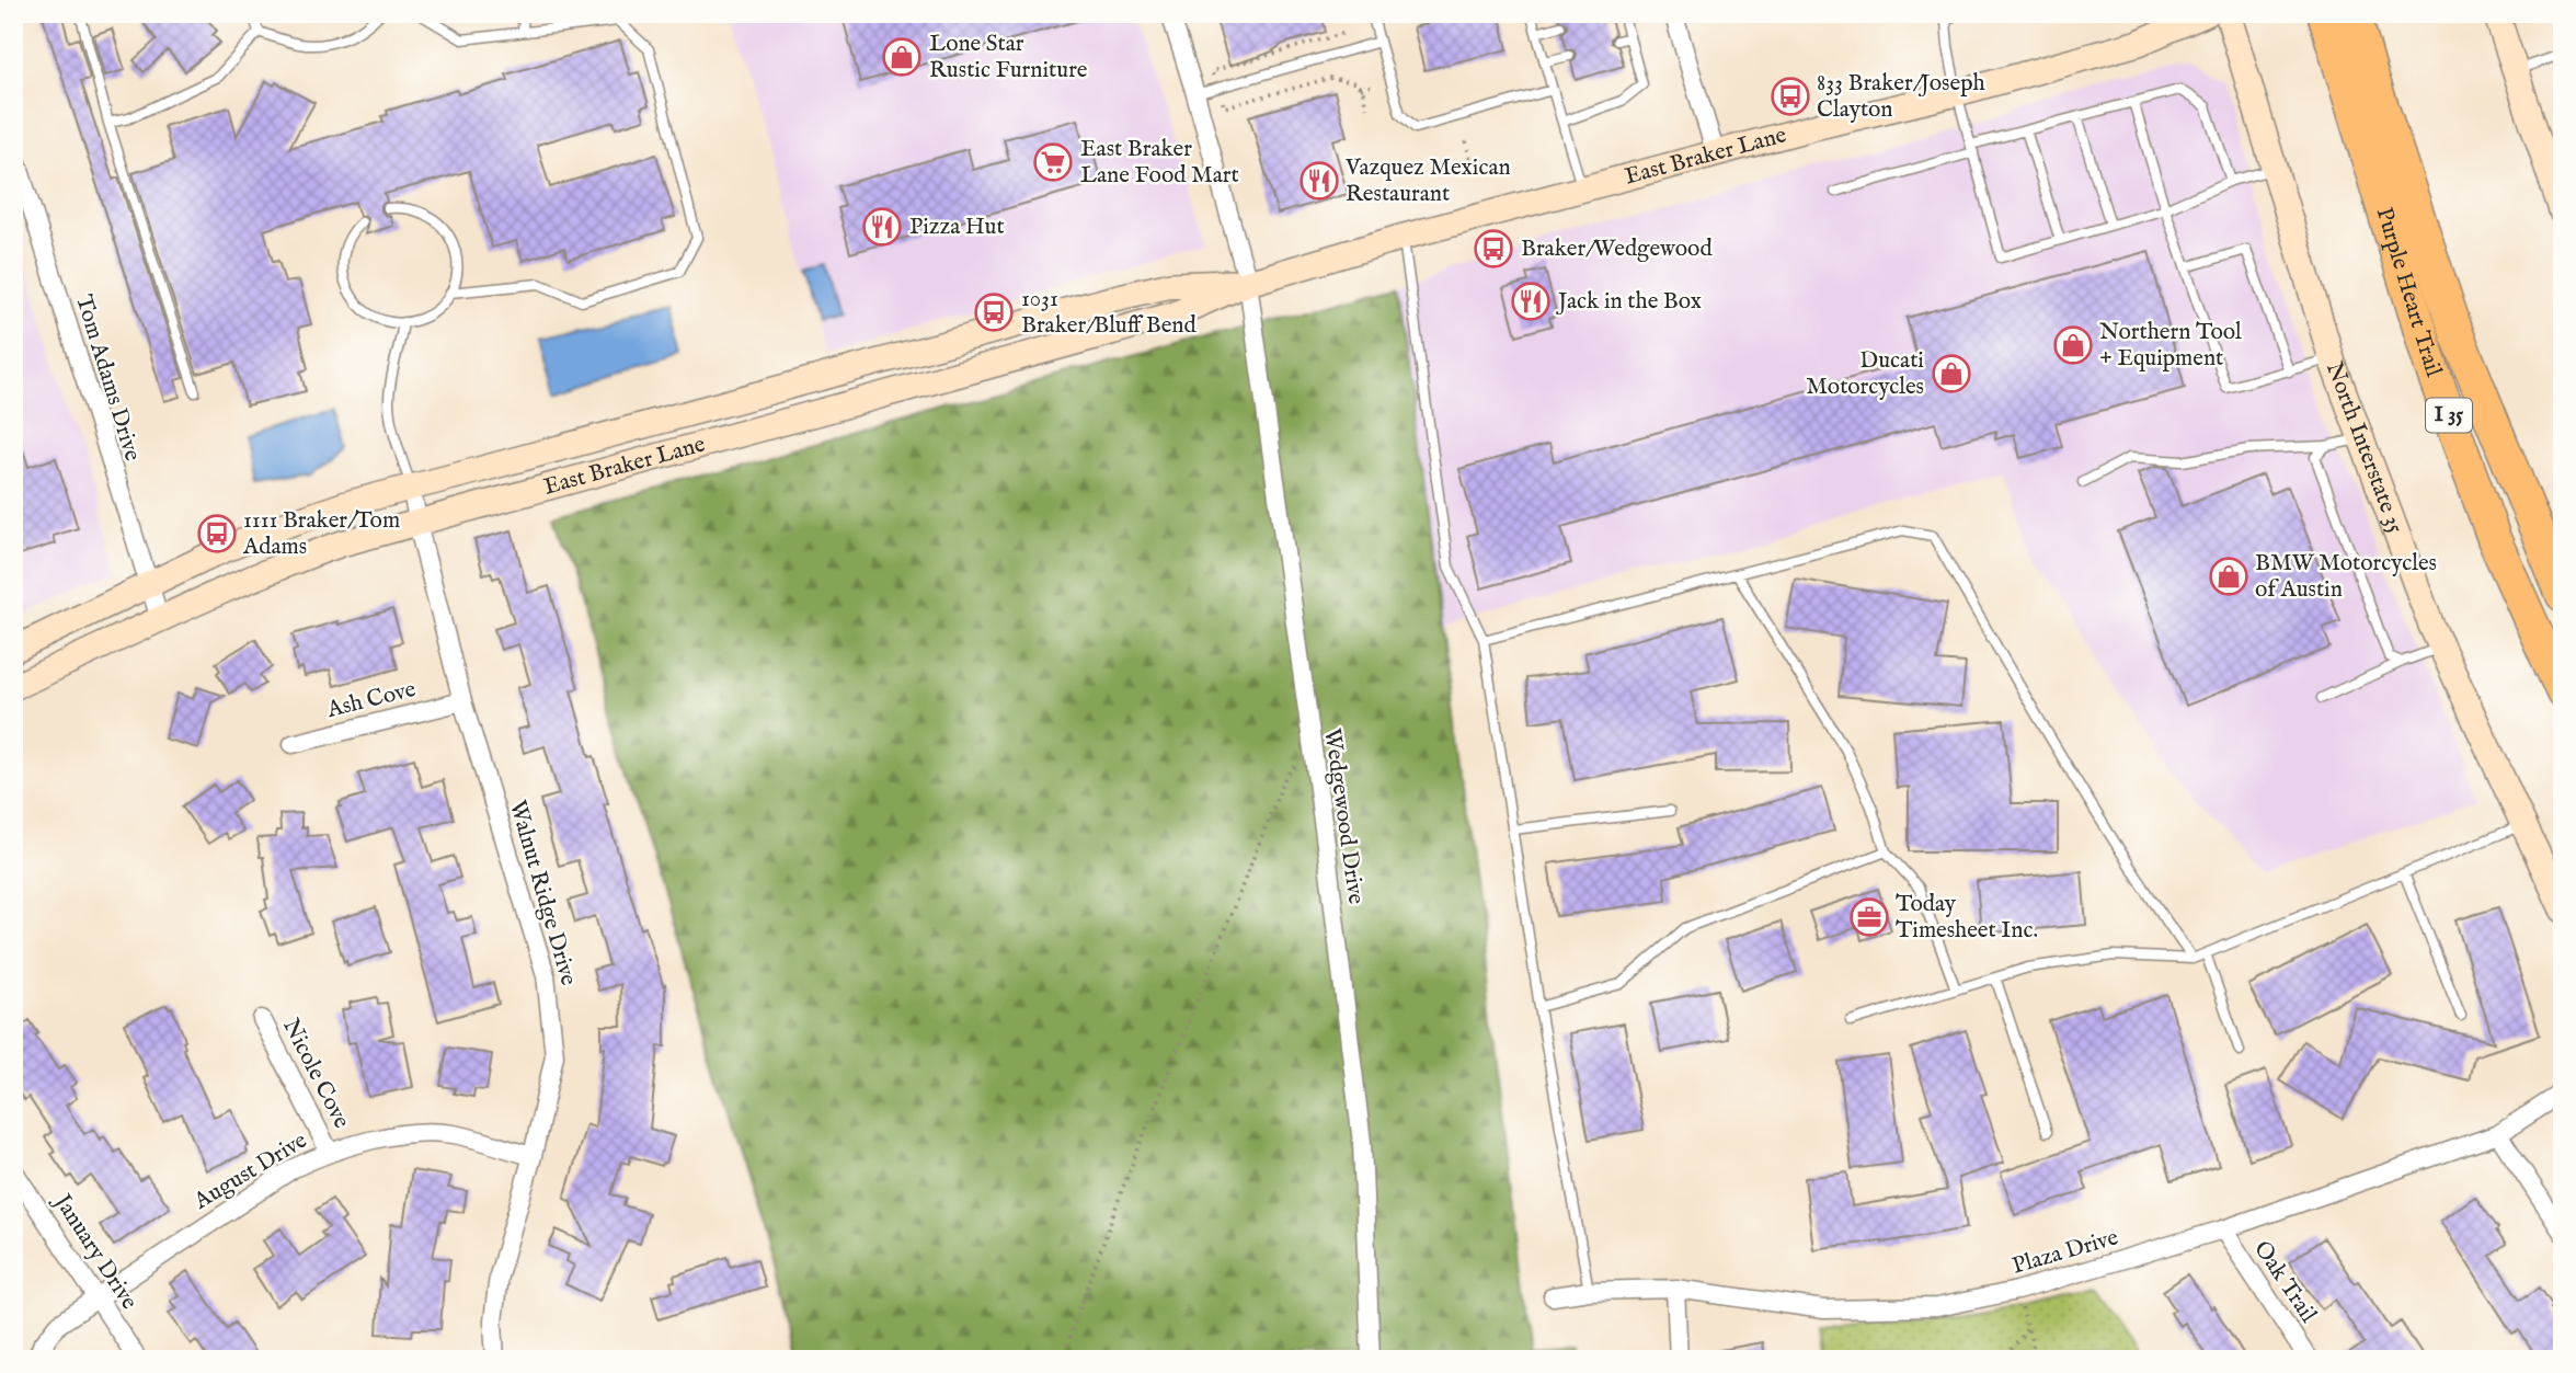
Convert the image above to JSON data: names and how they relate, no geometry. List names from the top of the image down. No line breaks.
{"streets":{"highway":["Purple Heart Trail","I 35"],"main road":["East Braker Lane","North Interstate 35"],"street":["Tom Adams Drive","Ash Cove","Wedgewood Drive","Walnut Ridge Drive","Nicole Cove","August Drive","January Drive","Plaza Drive","Oak Trail"]},"crossings":[["East Braker Lane","Tom Adams Drive"],["East Braker Lane","Wedgewood Drive"],["East Braker Lane","Walnut Ridge Drive"],["Ash Cove","Walnut Ridge Drive"],["Walnut Ridge Drive","August Drive"],["Nicole Cove","August Drive"],["August Drive","January Drive"],["Plaza Drive","Oak Trail"]],"places":{"shop":["Lone Star Rustic Furniture","Northern Tool + Equipment","Ducati Motorcycles","BMW Motorcycles of Austin"],"bus stop":["833 Braker/Joseph Clayton","Braker/Wedgewood","1031 Braker/Bluff Bend","1111 Braker/Tom Adams"],"supermarket":["East Braker Lane Food Mart"],"restaurant":["Vazquez Mexican Restaurant","Pizza Hut","Jack in the Box"],"office":["Today Timesheet Inc."]}}
